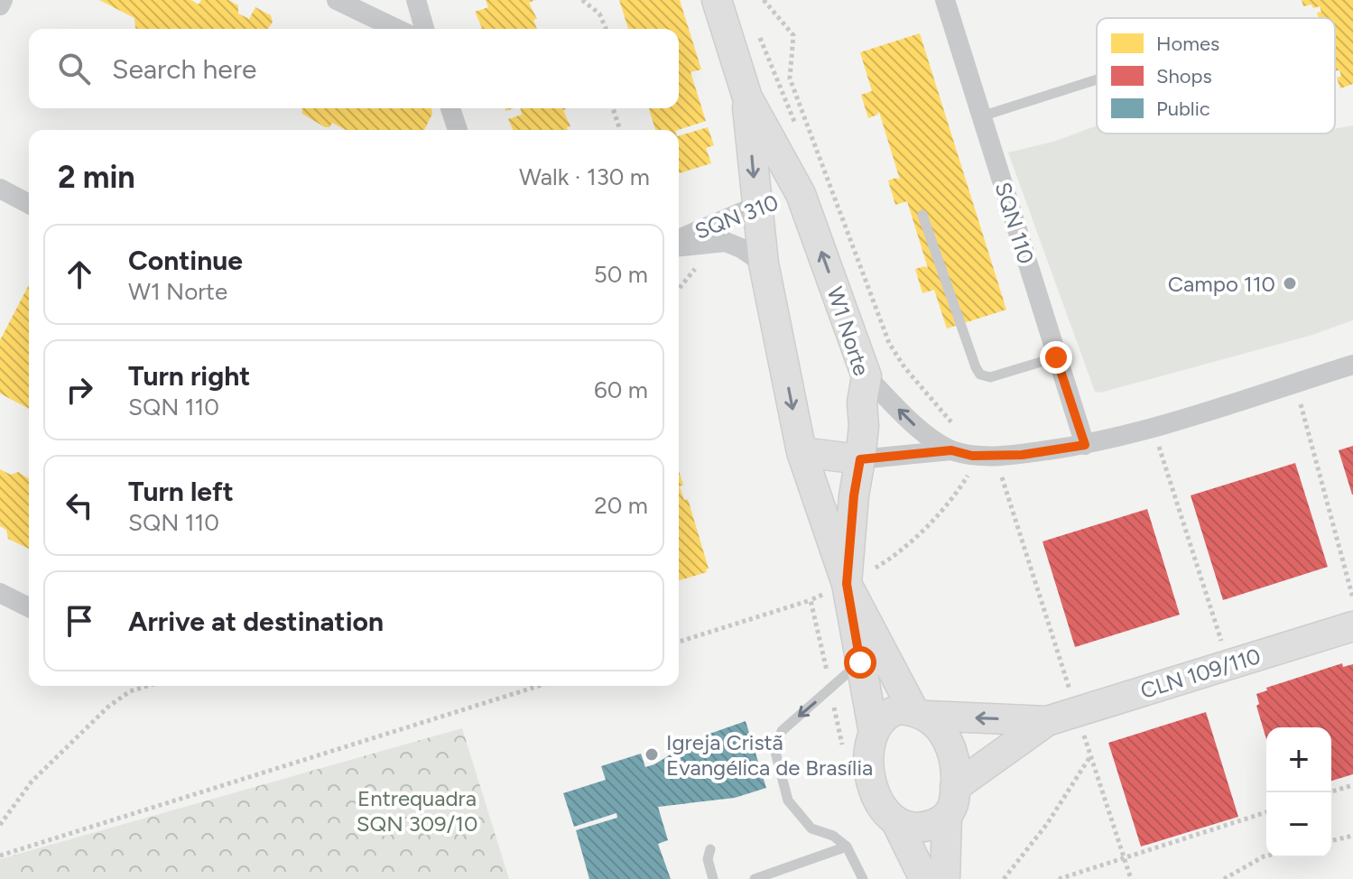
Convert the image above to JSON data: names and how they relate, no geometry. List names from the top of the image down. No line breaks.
{"streets":{"street":["SQN 310","SQN 110","W1 Norte","CLN 109/110"]},"crossings":[["SQN 310","W1 Norte"],["W1 Norte","CLN 109/110"]],"parks":["Entrequadra SQN 309/10"],"places":["Campo 110","Igreja Cristã Evangélica de Brasília"],"legend":["Homes","Shops","Public"],"page":{"search":"Search here","heading":["2 min","Walk · 130 m"],"list":[["Continue","W1 Norte","50 m"],["Turn right","SQN 110","60 m"],["Turn left","SQN 110","20 m"],"Arrive at destination"],"map_buttons":["+","−"]}}
